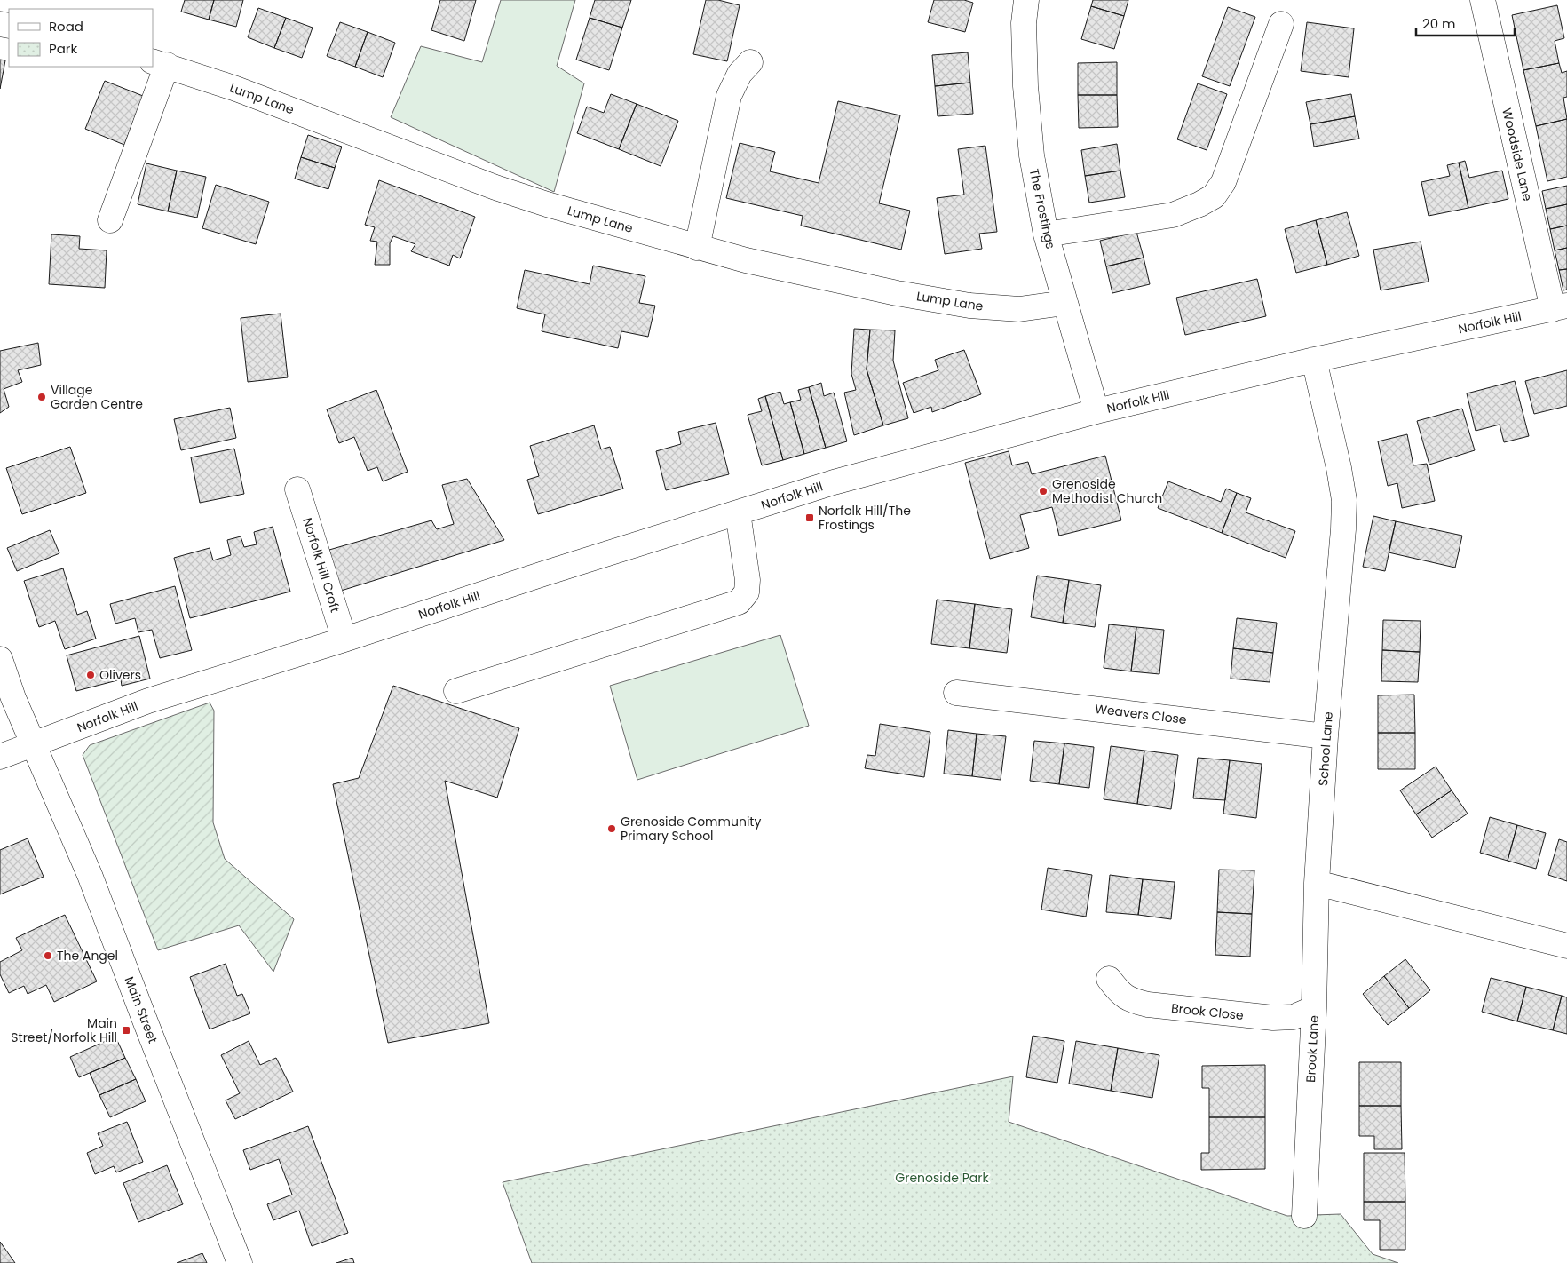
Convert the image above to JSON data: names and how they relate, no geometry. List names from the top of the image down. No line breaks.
{"streets":{"street":["Lump Lane","Woodside Lane","The Frostings","Norfolk Hill","Norfolk Hill Croft","Weavers Close","School Lane","Main Street","Brook Close","Brook Lane"]},"crossings":[["Lump Lane","The Frostings"],["Woodside Lane","Norfolk Hill"],["The Frostings","Norfolk Hill"],["Norfolk Hill","Norfolk Hill Croft"],["Norfolk Hill","School Lane"],["Norfolk Hill","Main Street"],["Weavers Close","School Lane"],["School Lane","Brook Lane"],["Brook Close","Brook Lane"]],"parks":["Grenoside Park"],"places":{"other":["Village Garden Centre","Grenoside Methodist Church","Olivers","Grenoside Community Primary School","The Angel"],"transit":["Norfolk Hill/The Frostings","Main Street/Norfolk Hill"]},"legend":["Road","Park"],"scale_bar":"20 m"}
